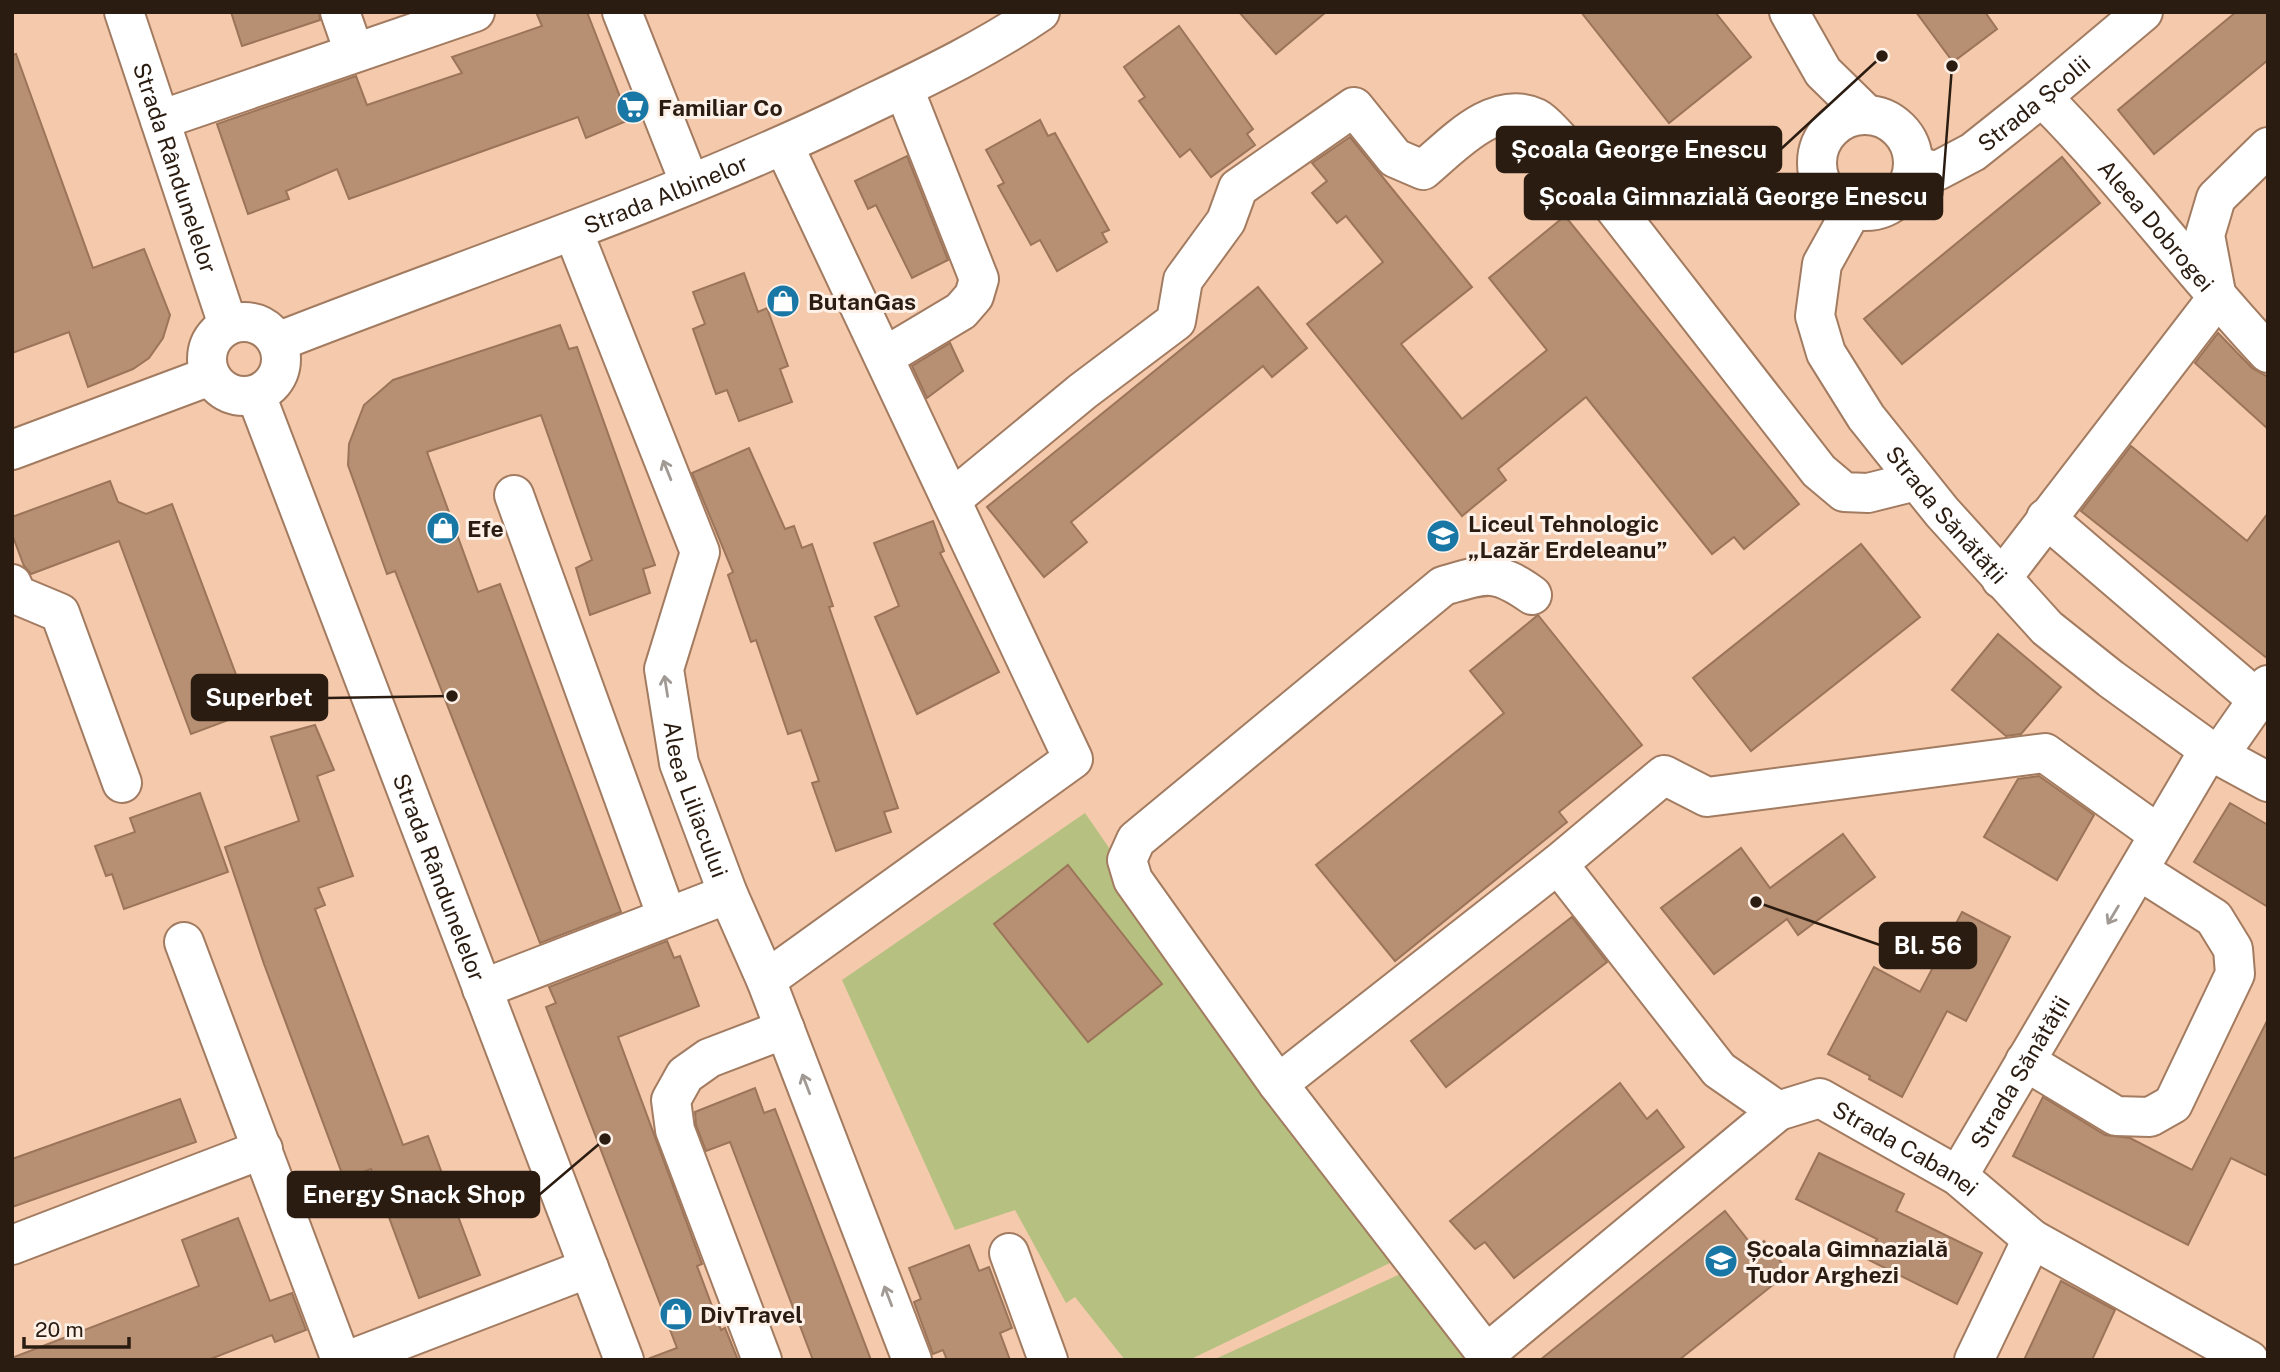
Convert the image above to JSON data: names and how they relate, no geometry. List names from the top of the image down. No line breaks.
{"streets":{"street":["Strada Școlii","Strada Rândunelelor","Strada Albinelor","Aleea Dobrogei","Strada Sănătății","Aleea Liliacului","Strada Cabanei"]},"crossings":[["Strada Școlii","Aleea Dobrogei"],["Strada Școlii","Strada Sănătății"],["Strada Rândunelelor","Strada Albinelor"],["Strada Albinelor","Aleea Liliacului"],["Strada Sănătății","Strada Cabanei"]],"places":{"other":["Școala George Enescu","Școala Gimnazială George Enescu","Superbet","Bl. 56","Energy Snack Shop"],"supermarket":["Familiar Co"],"shop":["ButanGas","Efe","DivTravel"],"school or university":["Liceul Tehnologic „Lazăr Erdeleanu”","Școala Gimnazială Tudor Arghezi"]},"scale_bar":"20 m"}
